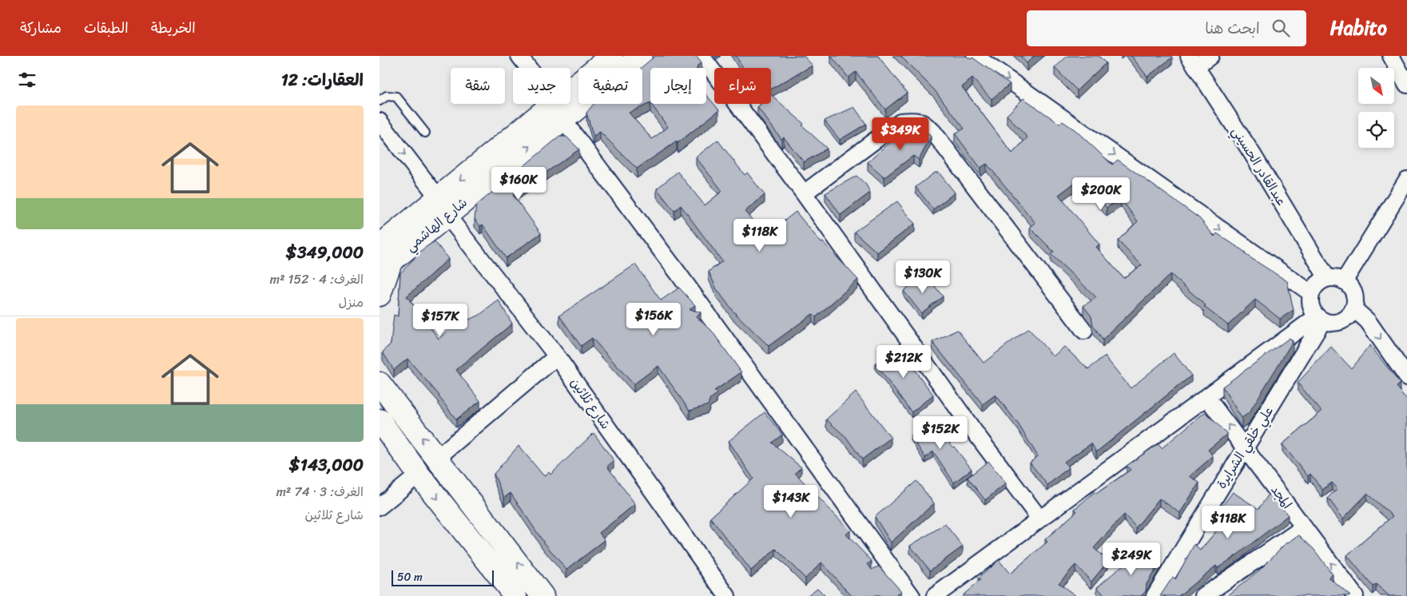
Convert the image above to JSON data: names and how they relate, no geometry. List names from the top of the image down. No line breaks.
{"streets":{"main road":["شارع الهاشمي"],"street":["عبدالقادر الحسيني","شارع ثلاثين","علي خلقي الشرايرة","المجد"]},"crossings":[["عبدالقادر الحسيني","علي خلقي الشرايرة"],["شارع الهاشمي","شارع ثلاثين"],["علي خلقي الشرايرة","المجد"]],"one_way":["المجد"],"scale_bar":"50 m","north":"bottom right","page":{"header":"Habito","search":"ابحث هنا","nav":["الخريطة","الطبقات","مشاركة"],"heading":"العقارات: 12","chip":["شراء","إيجار","تصفية","جديد","شقة"],"list":[{"name":"$349,000","note":"الغرف: 4 · 152 m² · منزل"},{"name":"$143,000","note":"الغرف: 3 · 74 m² · شارع ثلاثين"}],"price":["$349K","$160K","$200K","$118K","$130K","$156K","$157K","$212K","$152K","$143K","$118K","$249K"],"scale":"50 m"}}
